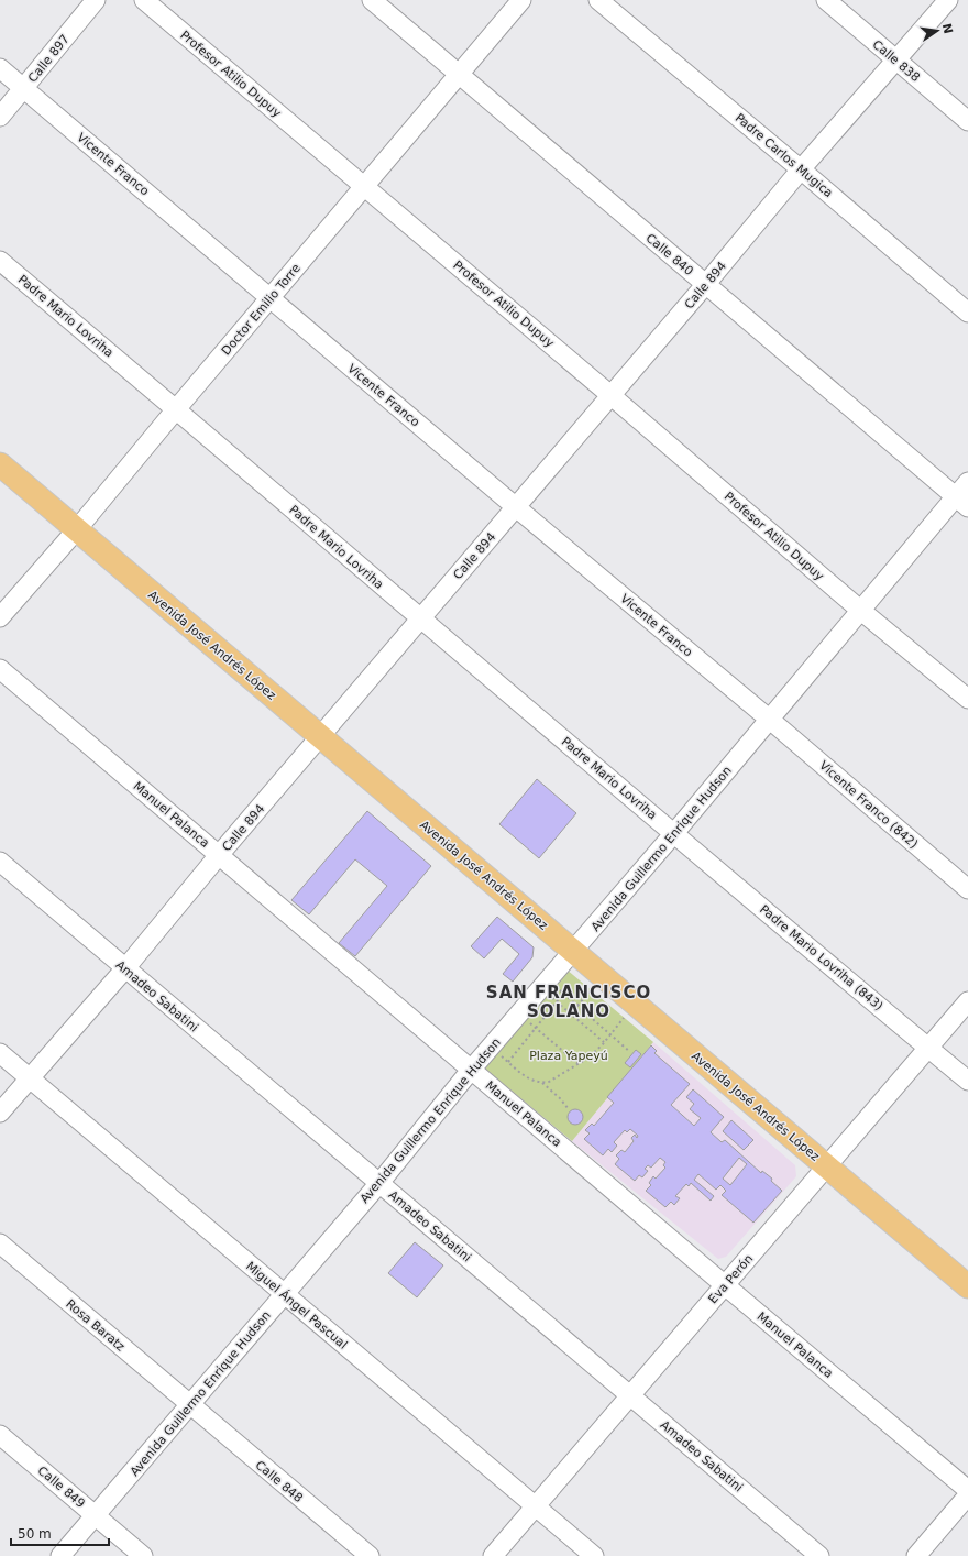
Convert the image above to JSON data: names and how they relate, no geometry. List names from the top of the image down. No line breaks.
{"streets":{"main road":["Avenida José Andrés López"],"street":["Calle 897","Calle 838","Profesor Atilio Dupuy","Padre Carlos Mugica","Vicente Franco","Calle 840","Calle 894","Doctor Emilio Torre","Padre Mario Lovriha","Vicente Franco (842)","Manuel Palanca","Avenida Guillermo Enrique Hudson","Padre Mario Lovriha (843)","Amadeo Sabatini","Eva Perón","Miguel Ángel Pascual","Rosa Baratz","Calle 848","Calle 849"]},"crossings":[["Calle 897","Vicente Franco"],["Calle 838","Calle 894"],["Profesor Atilio Dupuy","Calle 894"],["Profesor Atilio Dupuy","Doctor Emilio Torre"],["Profesor Atilio Dupuy","Avenida Guillermo Enrique Hudson"],["Padre Carlos Mugica","Calle 894"],["Vicente Franco","Calle 894"],["Vicente Franco","Doctor Emilio Torre"],["Vicente Franco","Vicente Franco (842)"],["Vicente Franco","Avenida Guillermo Enrique Hudson"],["Calle 840","Calle 894"],["Calle 840","Doctor Emilio Torre"],["Calle 840","Avenida Guillermo Enrique Hudson"],["Calle 894","Padre Mario Lovriha"],["Calle 894","Avenida José Andrés López"],["Calle 894","Manuel Palanca"],["Calle 894","Amadeo Sabatini"],["Calle 894","Miguel Ángel Pascual"],["Doctor Emilio Torre","Padre Mario Lovriha"],["Doctor Emilio Torre","Avenida José Andrés López"],["Padre Mario Lovriha","Avenida Guillermo Enrique Hudson"],["Padre Mario Lovriha","Padre Mario Lovriha (843)"],["Avenida José Andrés López","Avenida Guillermo Enrique Hudson"],["Avenida José Andrés López","Eva Perón"],["Vicente Franco (842)","Avenida Guillermo Enrique Hudson"],["Manuel Palanca","Avenida Guillermo Enrique Hudson"],["Manuel Palanca","Eva Perón"],["Avenida Guillermo Enrique Hudson","Padre Mario Lovriha (843)"],["Avenida Guillermo Enrique Hudson","Amadeo Sabatini"],["Avenida Guillermo Enrique Hudson","Miguel Ángel Pascual"],["Avenida Guillermo Enrique Hudson","Rosa Baratz"],["Avenida Guillermo Enrique Hudson","Calle 848"],["Avenida Guillermo Enrique Hudson","Calle 849"],["Padre Mario Lovriha (843)","Eva Perón"],["Amadeo Sabatini","Eva Perón"],["Eva Perón","Miguel Ángel Pascual"],["Rosa Baratz","Calle 848"]],"districts":["SAN FRANCISCO SOLANO"],"parks":["Plaza Yapeyú"],"scale_bar":"50 m","north":"right"}
